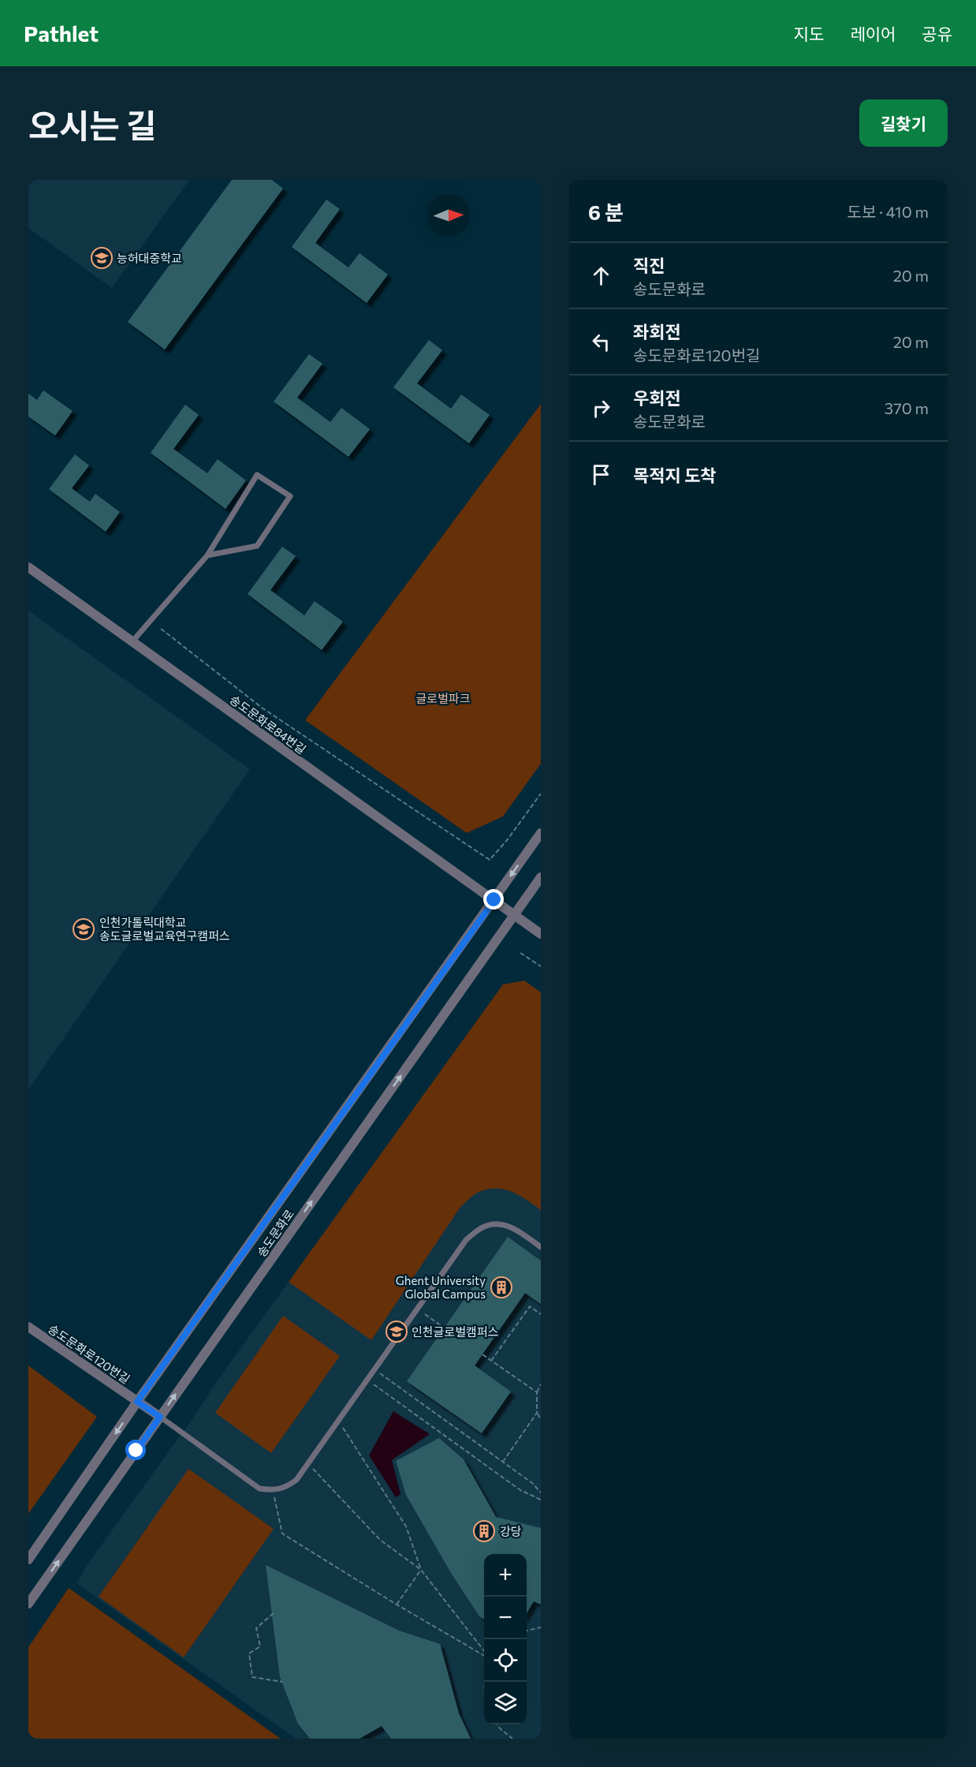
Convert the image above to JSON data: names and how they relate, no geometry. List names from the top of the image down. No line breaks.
{"streets":{"street":["송도문화로84번길","송도문화로","송도문화로120번길"]},"crossings":[["송도문화로84번길","송도문화로"],["송도문화로","송도문화로120번길"]],"parks":["글로벌파크"],"places":{"school or university":["능허대중학교","인천가톨릭대학교 송도글로벌교육연구캠퍼스","인천글로벌캠퍼스"],"building":["Ghent University Global Campus","강당"]},"north":"right","page":{"header":"Pathlet","nav":["지도","레이어","공유"],"title":"오시는 길","buttons":"길찾기","heading":["6 분","도보 · 410 m"],"list":[["직진","송도문화로","20 m"],["좌회전","송도문화로120번길","20 m"],["우회전","송도문화로","370 m"],"목적지 도착"],"map_buttons":["+","−"]}}
